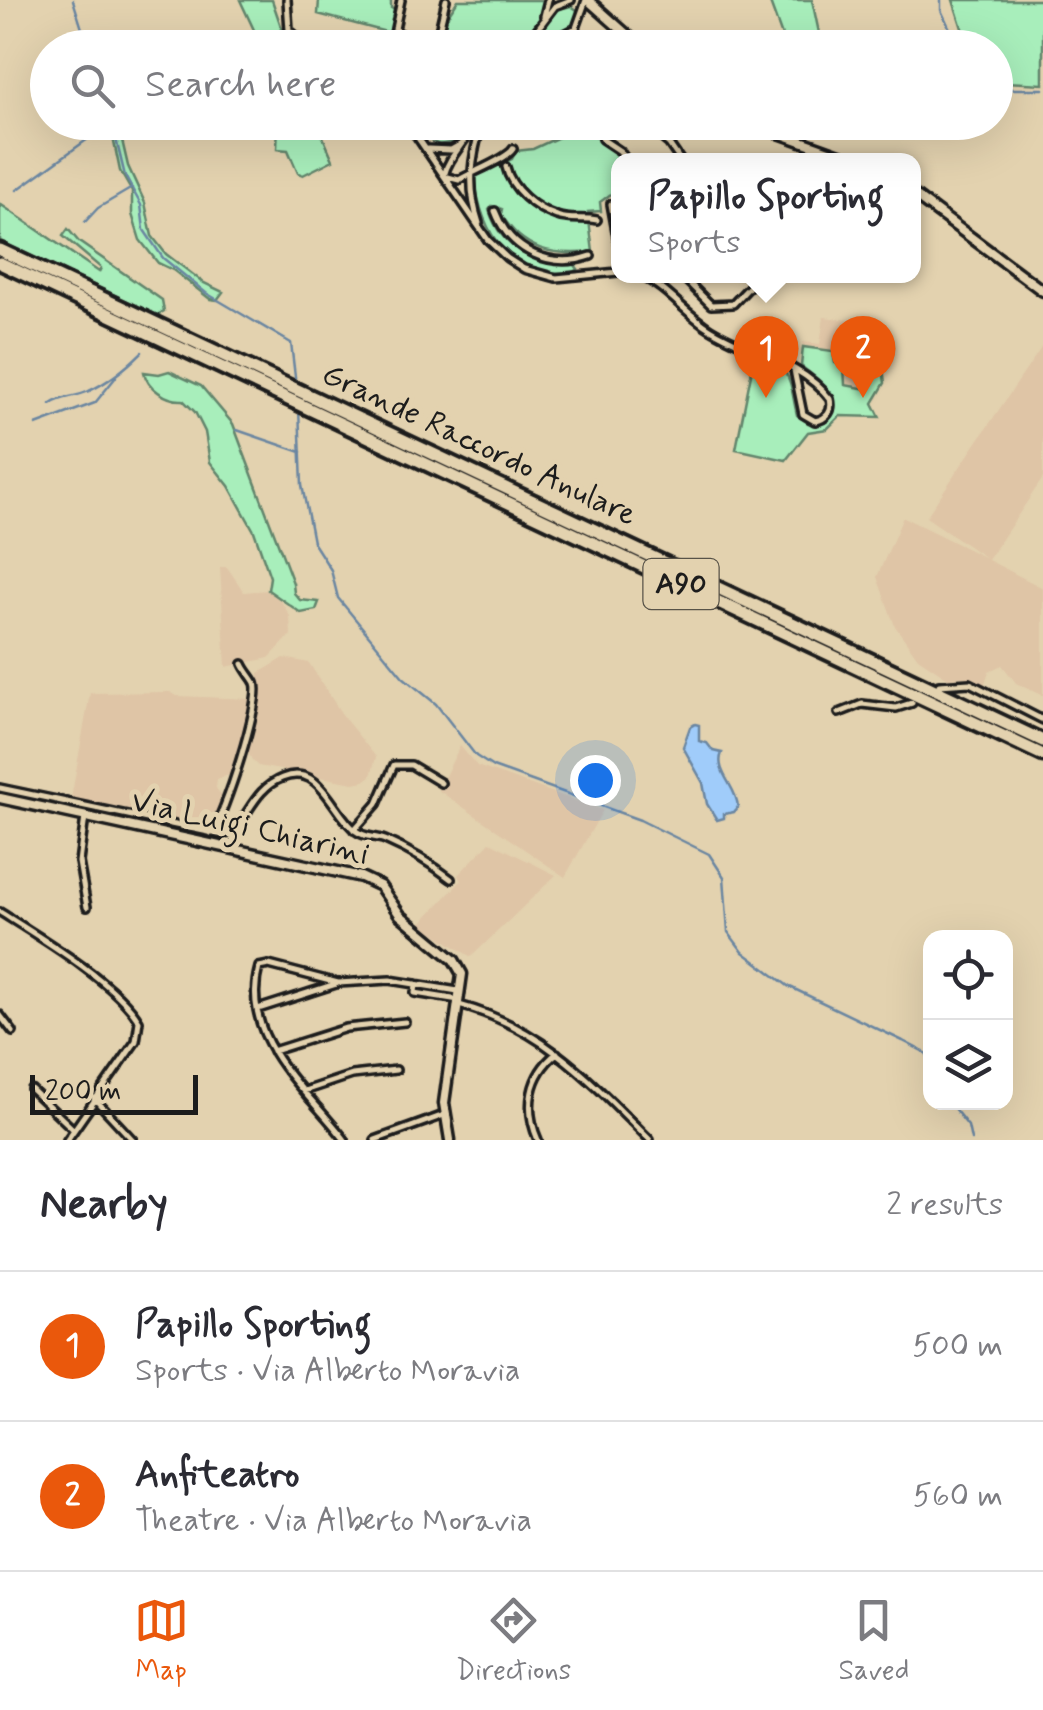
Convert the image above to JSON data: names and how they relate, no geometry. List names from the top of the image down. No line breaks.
{"streets":{"highway":["Grande Raccordo Anulare","A90"],"street":["Via Luigi Chiarini"]},"scale_bar":"200 m","page":{"search":"Search here","popup":["Papillo Sporting","Sports"],"pins":["1","2"],"scale":"200 m","heading":["Nearby","2 results"],"list":[{"mark":"1","name":"Papillo Sporting","note":"Sports · Via Alberto Moravia","value":"500 m"},{"mark":"2","name":"Anfiteatro","note":"Theatre · Via Alberto Moravia","value":"560 m"}],"nav":["Map","Directions","Saved"]}}
